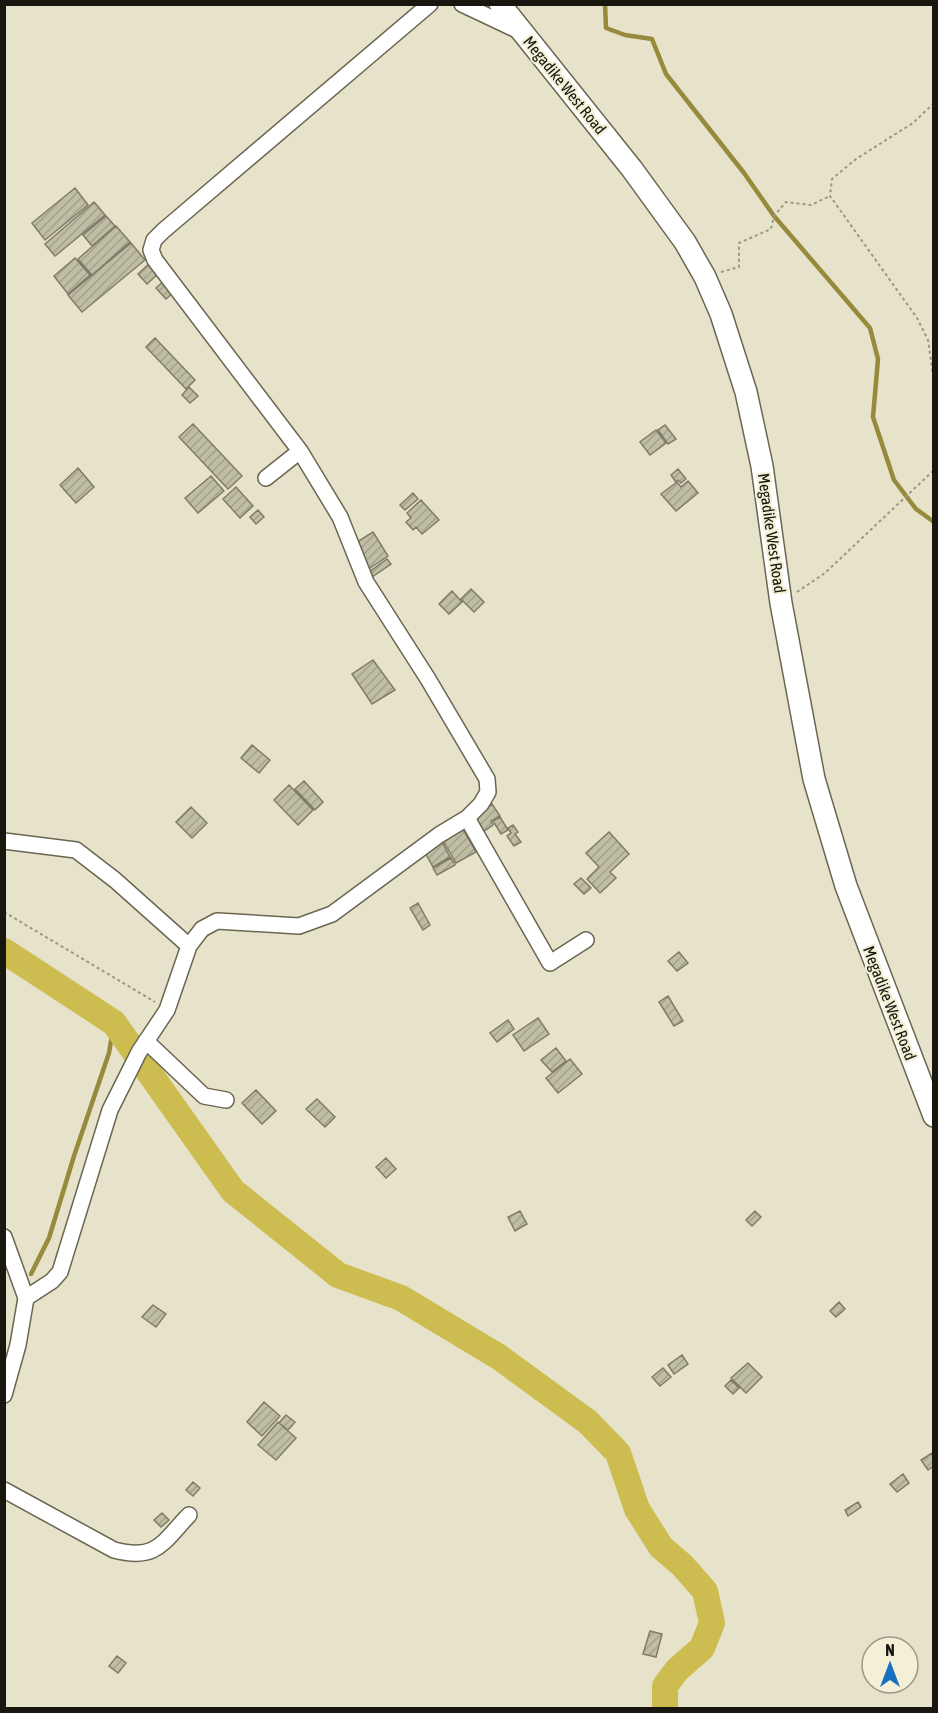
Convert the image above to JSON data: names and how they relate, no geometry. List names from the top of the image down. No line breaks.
{"streets":{"street":["Megadike West Road"]},"north":"top"}
